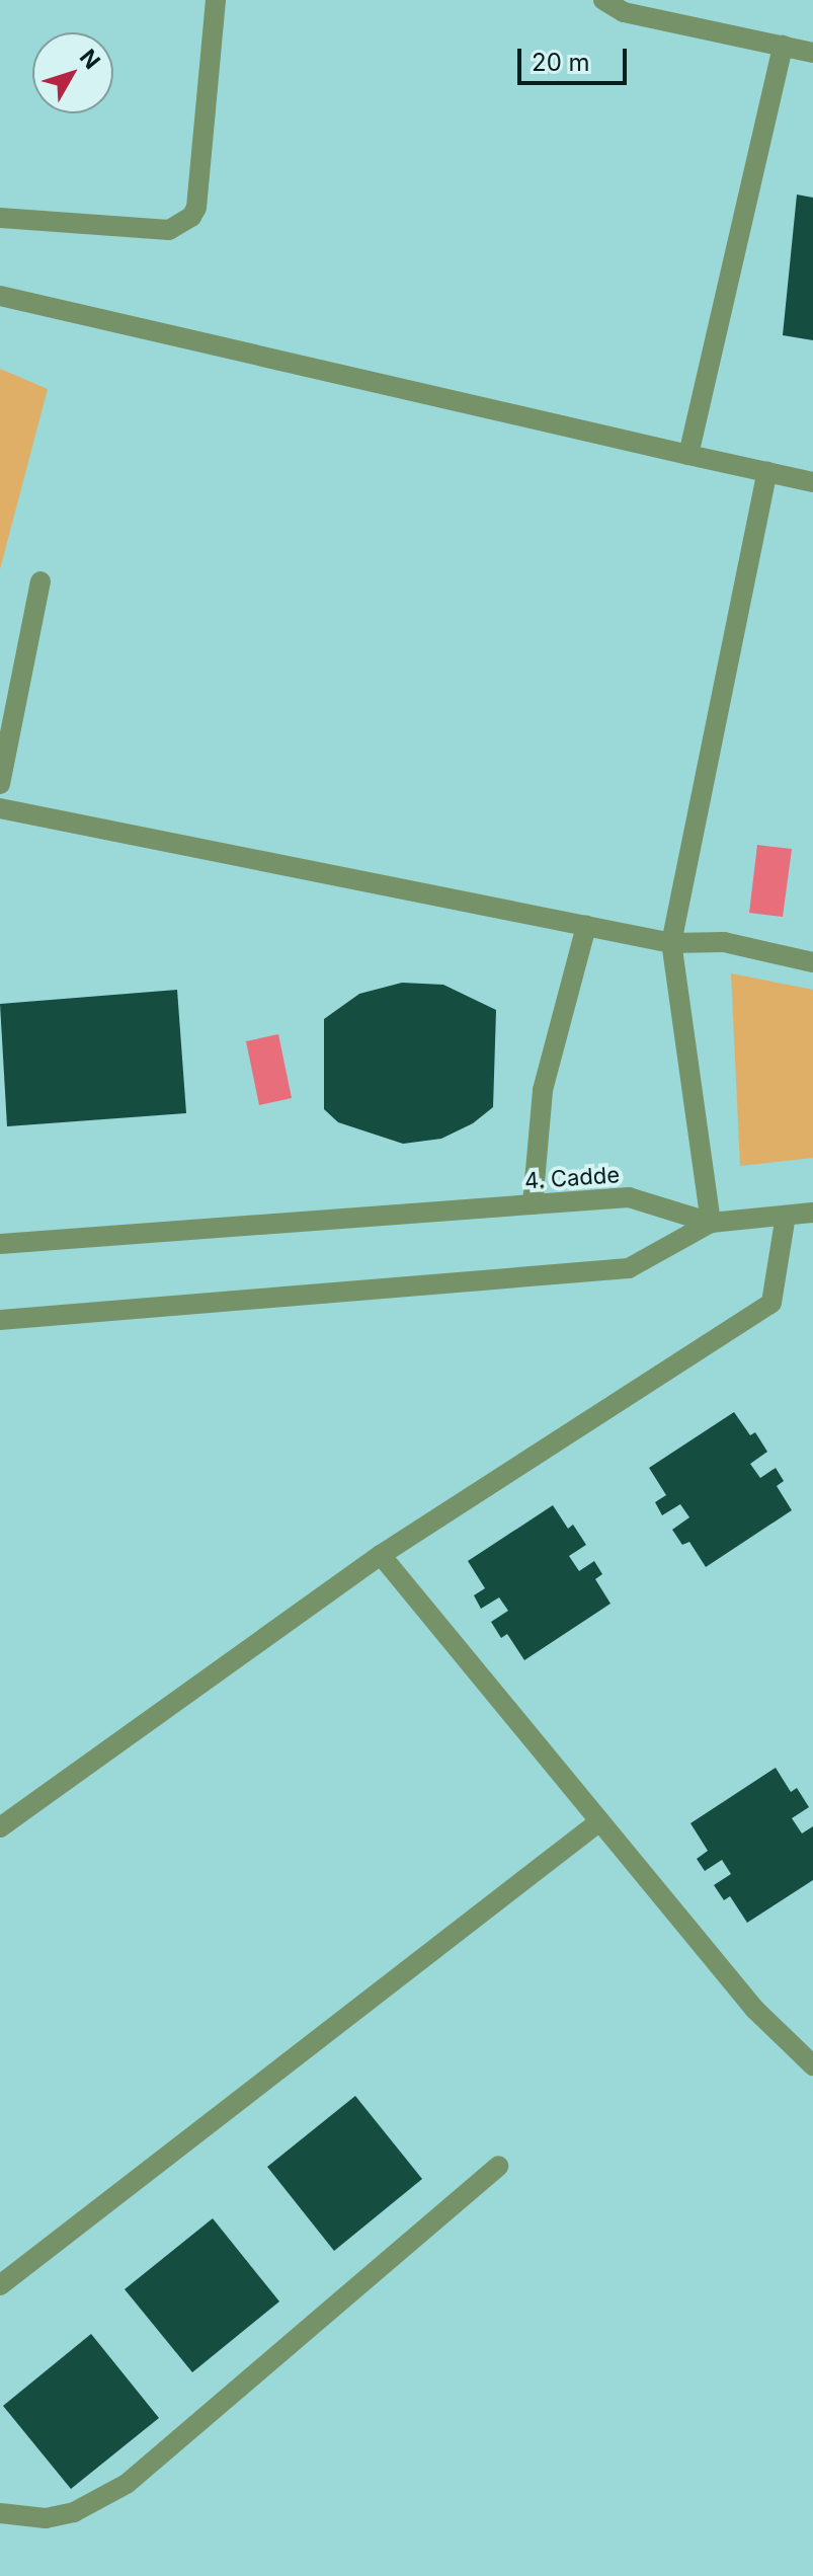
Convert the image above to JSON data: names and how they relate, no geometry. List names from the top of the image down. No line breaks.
{"streets":{"street":["4. Cadde"]},"scale_bar":"20 m","north":"top right"}
